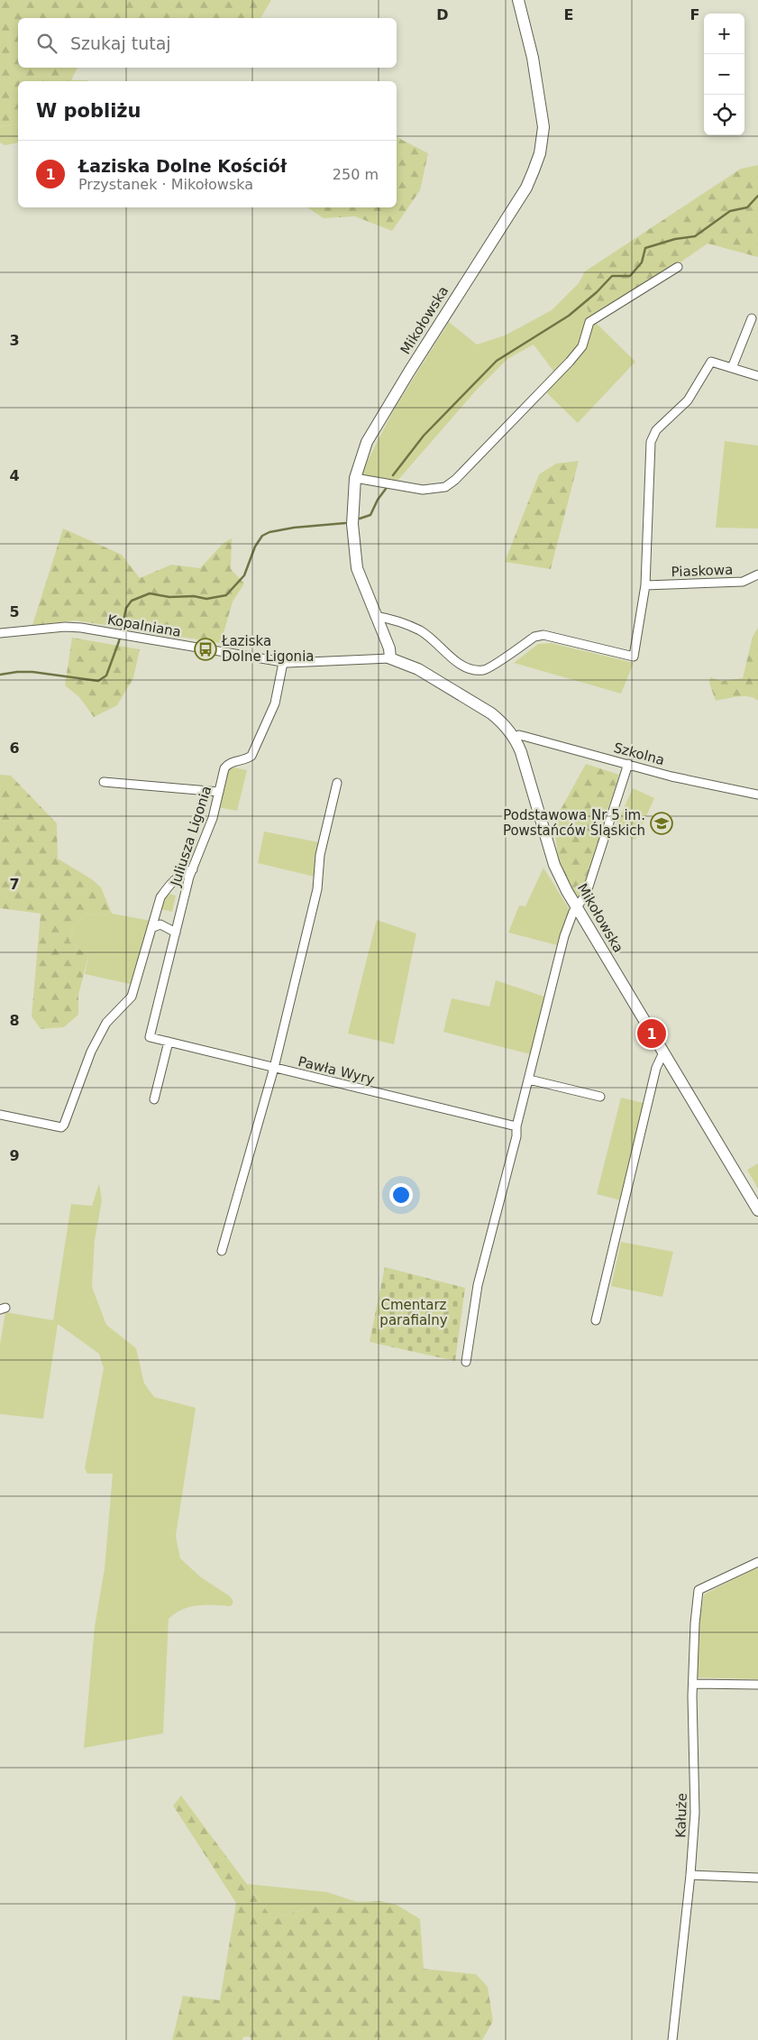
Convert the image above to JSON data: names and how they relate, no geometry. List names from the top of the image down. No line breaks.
{"streets":{"street":["Mikołowska","Piaskowa","Kopalniana","Szkolna","Juliusza Ligonia","Pawła Wyry","Kałuże"]},"crossings":[["Mikołowska","Kopalniana"],["Mikołowska","Szkolna"],["Kopalniana","Juliusza Ligonia"],["Juliusza Ligonia","Pawła Wyry"]],"parks":["Cmentarz parafialny"],"places":{"bus stop":["Łaziska Dolne Ligonia"],"school or university":["Podstawowa Nr 5 im. Powstańców Śląskich"]},"page":{"map_buttons":["+","−"],"search":"Szukaj tutaj","heading":"W pobliżu","list":[{"mark":"1","name":"Łaziska Dolne Kościół","note":"Przystanek · Mikołowska","value":"250 m"}],"pins":"1"},"grid":{"columns":["D","E","F"],"rows":["3","4","5","6","7","8","9"]}}
